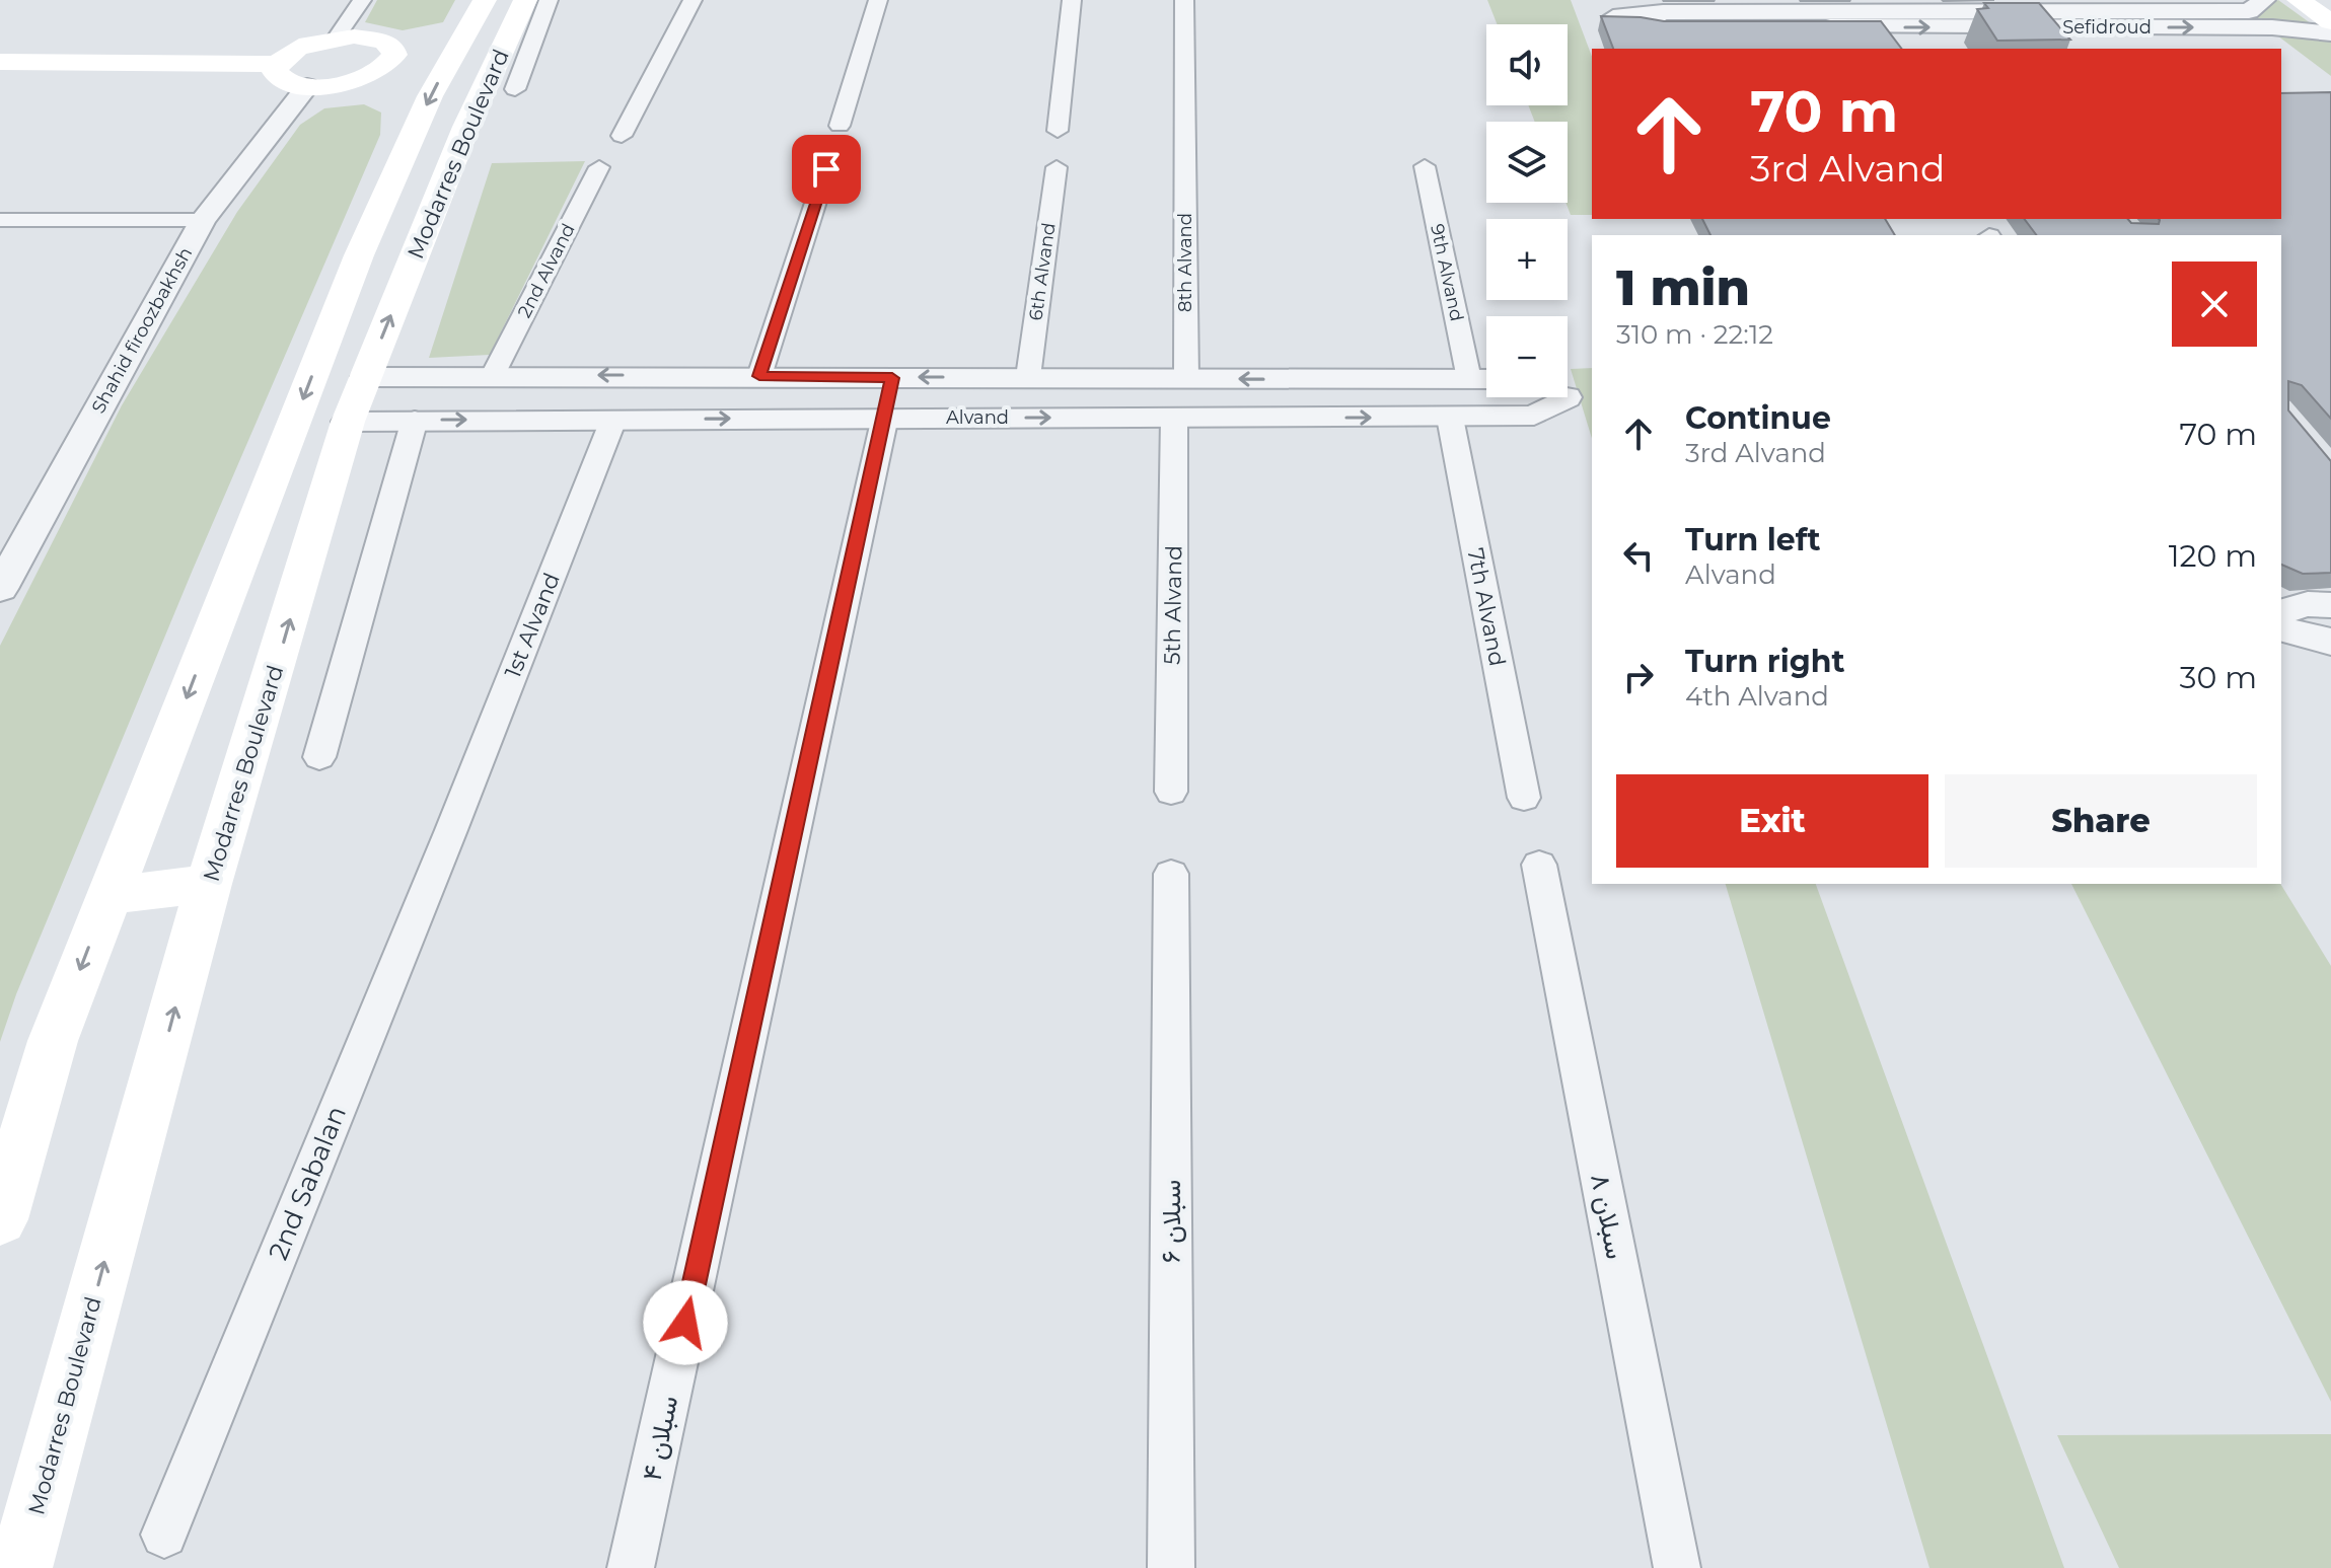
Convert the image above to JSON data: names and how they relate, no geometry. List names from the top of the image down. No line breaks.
{"streets":{"main road":["Modarres Boulevard"],"street":["Sefidroud","8th Alvand","2nd Alvand","6th Alvand","9th Alvand","Shahid firoozbakhsh","Alvand","5th Alvand","7th Alvand","1st Alvand","2nd Sabalan","سبلان ۸","سبلان ۶","سبلان ۴"]},"crossings":[["Modarres Boulevard","Alvand"],["8th Alvand","Alvand"],["2nd Alvand","Alvand"],["6th Alvand","Alvand"],["9th Alvand","Alvand"],["Alvand","5th Alvand"],["Alvand","7th Alvand"],["Alvand","1st Alvand"],["Alvand","سبلان ۴"],["1st Alvand","2nd Sabalan"]],"page":{"map_buttons":["+","−"],"turn":["70 m","3rd Alvand"],"heading":["1 min","310 m · 22:12"],"list":[{"name":"Continue","note":"3rd Alvand","value":"70 m"},{"name":"Turn left","note":"Alvand","value":"120 m"},{"name":"Turn right","note":"4th Alvand","value":"30 m"}],"buttons":["Exit","Share"]}}
